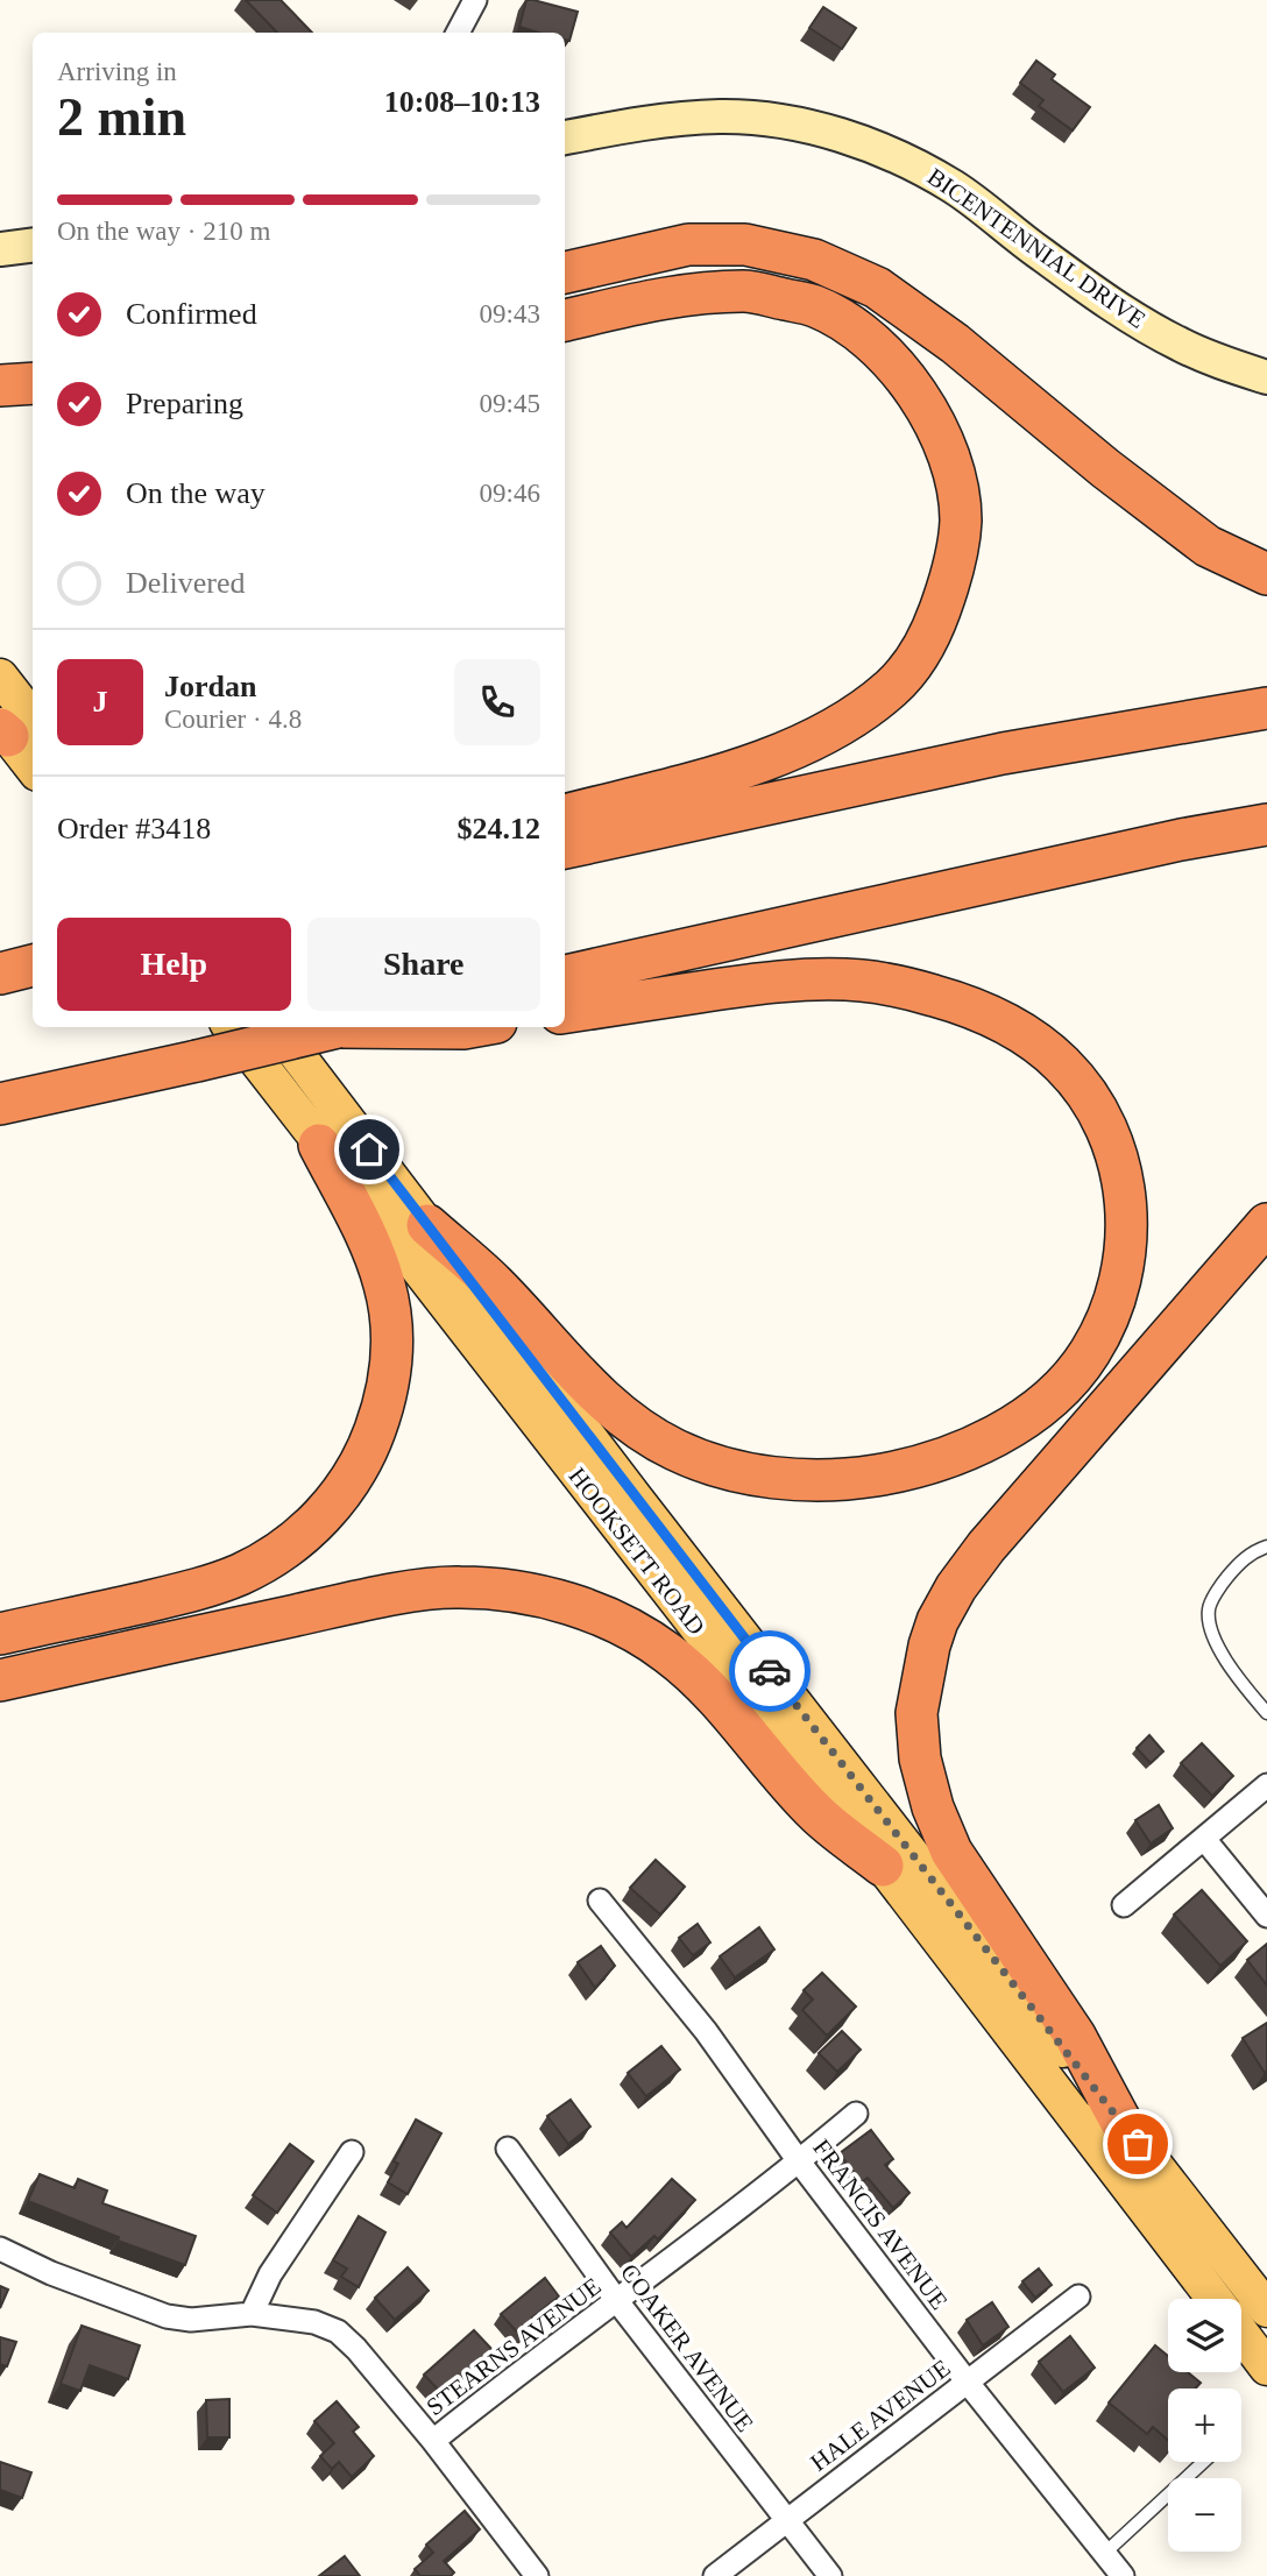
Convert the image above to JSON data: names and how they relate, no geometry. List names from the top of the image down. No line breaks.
{"streets":{"main road":["HOOKSETT ROAD"],"street":["BICENTENNIAL DRIVE","FRANCIS AVENUE","STEARNS AVENUE","COAKER AVENUE","HALE AVENUE"]},"crossings":[["FRANCIS AVENUE","STEARNS AVENUE"],["FRANCIS AVENUE","HALE AVENUE"],["STEARNS AVENUE","COAKER AVENUE"],["COAKER AVENUE","HALE AVENUE"]],"page":{"heading":["2 min","Arriving in","10:08–10:13"],"panel":["Jordan","Courier · 4.8","Order #3418","$24.12"],"bar":"On the way · 210 m","list":[["Confirmed","09:43"],["Preparing","09:45"],["On the way","09:46"],"Delivered"],"round":"J","buttons":["Help","Share"],"map_buttons":["+","−"]}}
